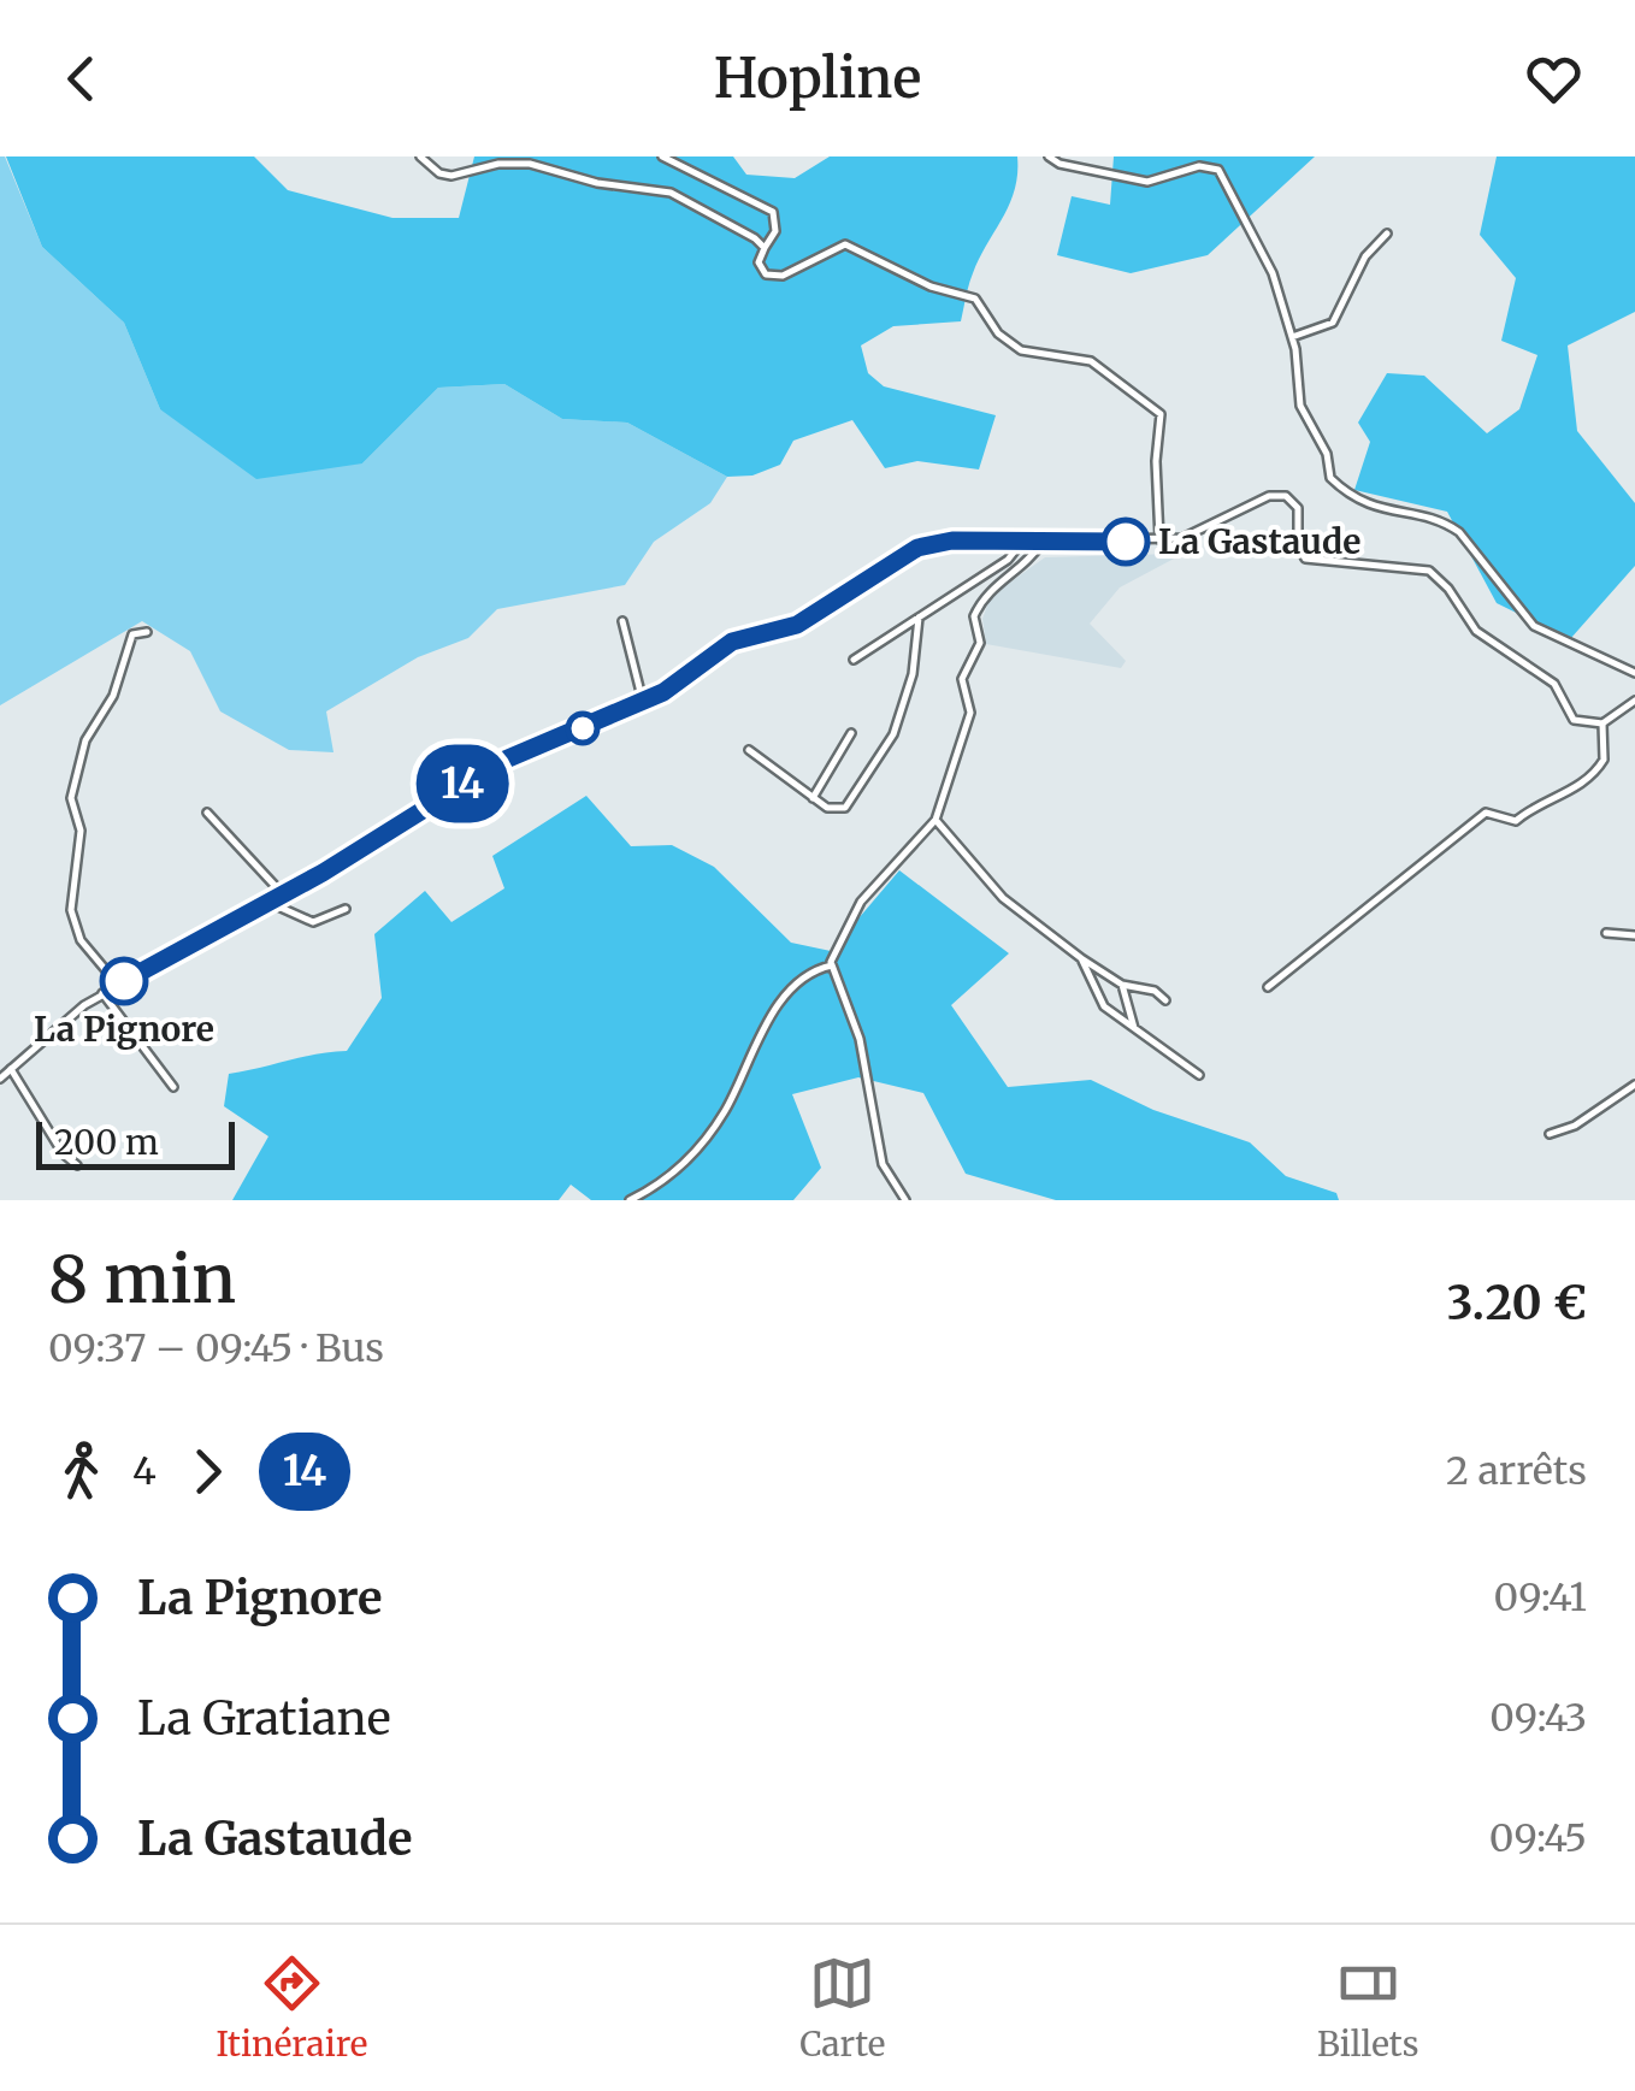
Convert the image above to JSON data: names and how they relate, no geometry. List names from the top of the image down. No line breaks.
{"places":["La Gastaude","La Pignore"],"lines":["bus line 14"],"scale_bar":"200 m","page":{"header":"Hopline","on_map":"14","scale":"200 m","heading":["8 min","09:37 – 09:45 · Bus","3.20 €"],"legs":["4","14","2 arrêts"],"list":[{"name":"La Pignore","value":"09:41"},{"name":"La Gratiane","value":"09:43"},{"name":"La Gastaude","value":"09:45"}],"tabs":["Itinéraire","Carte","Billets"]}}
